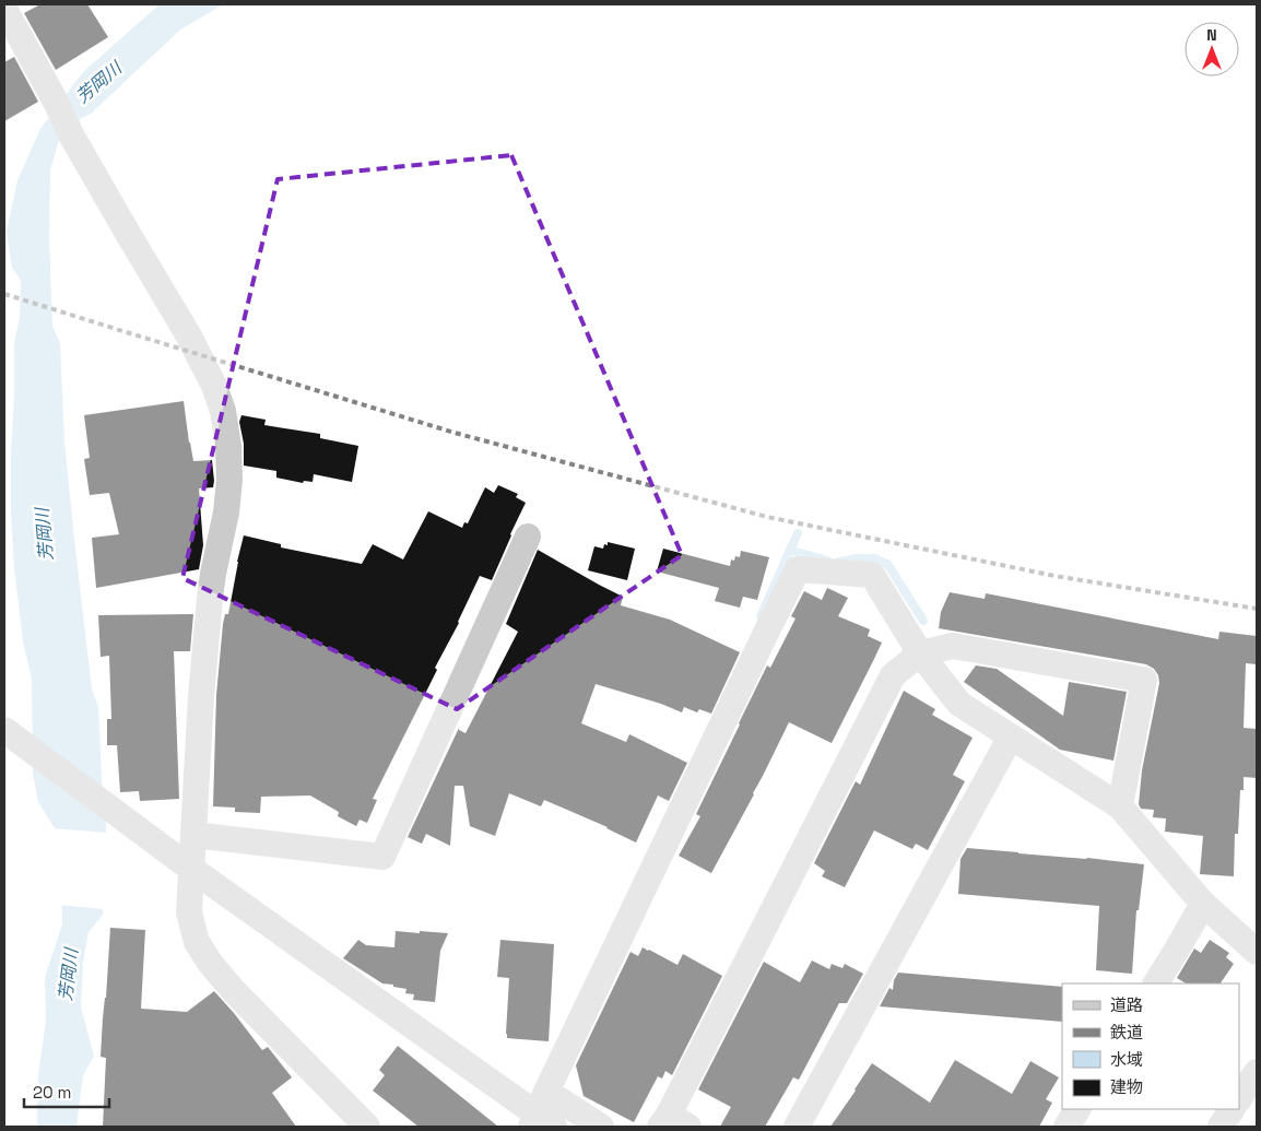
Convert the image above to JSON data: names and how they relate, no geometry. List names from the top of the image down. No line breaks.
{"water":["芳岡川"],"legend":["道路","鉄道","水域","建物"],"scale_bar":"20 m","north":"top"}
